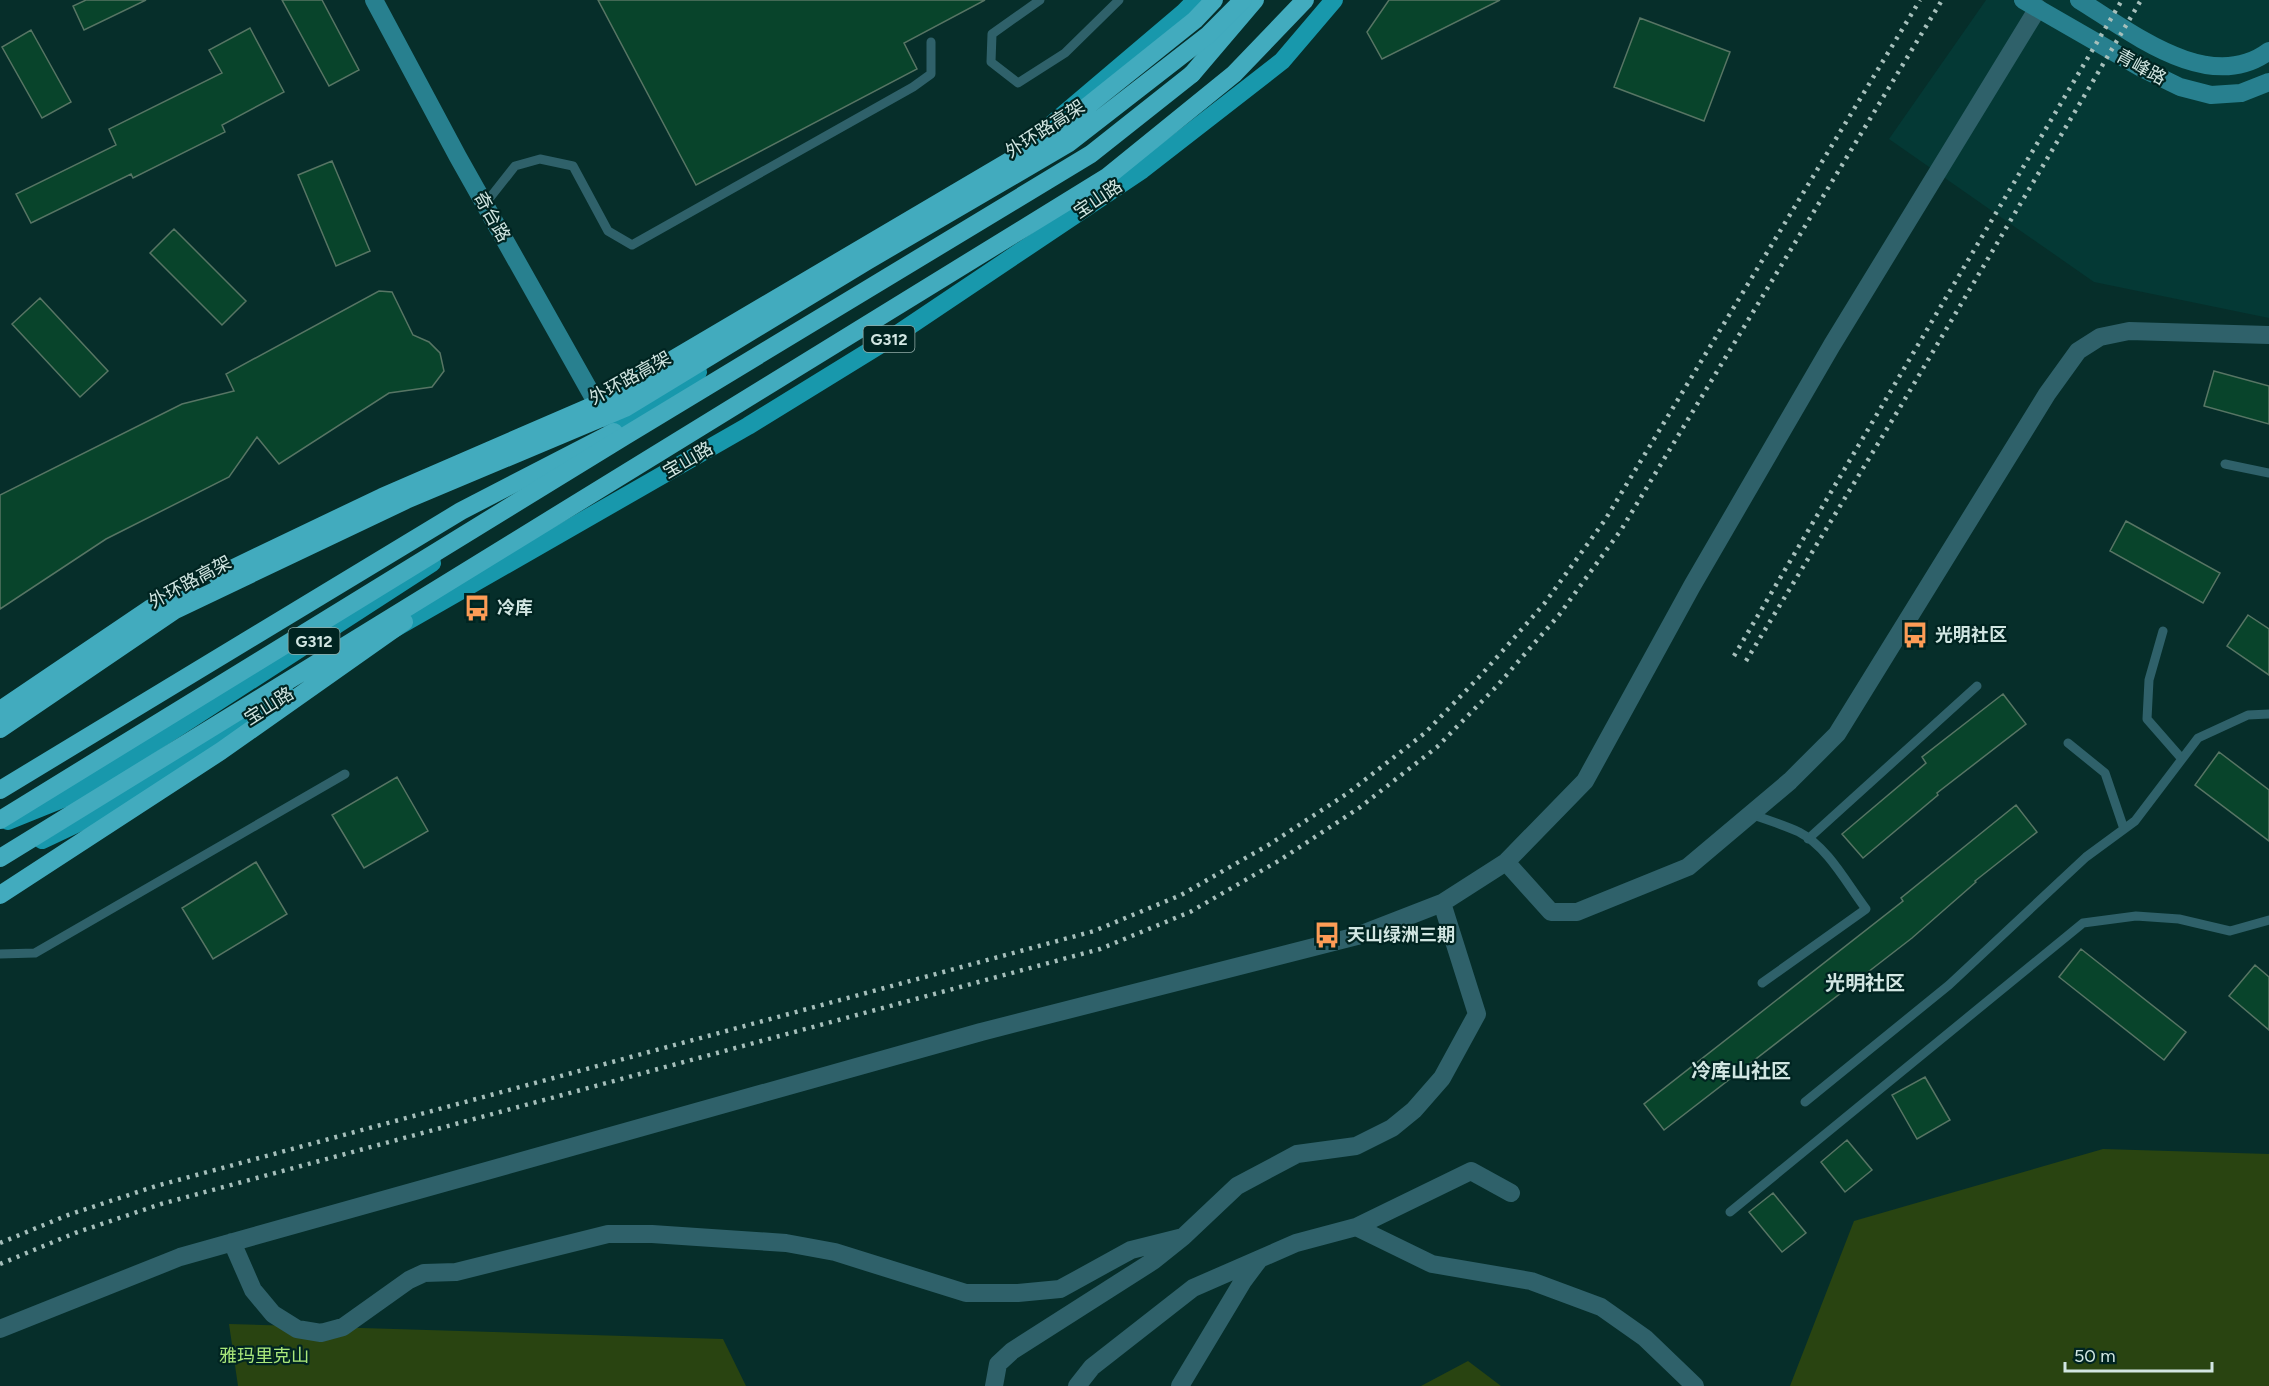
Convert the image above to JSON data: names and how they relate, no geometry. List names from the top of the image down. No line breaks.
{"streets":{"highway":["外环路高架"],"main road":["宝山路","G312"],"street":["青峰路","奇台路"]},"crossings":[["宝山路","奇台路"]],"districts":["光明社区","冷库山社区"],"parks":["雅玛里克山"],"places":{"bus stop":["冷库","光明社区","天山绿洲三期"]},"scale_bar":"50 m"}
